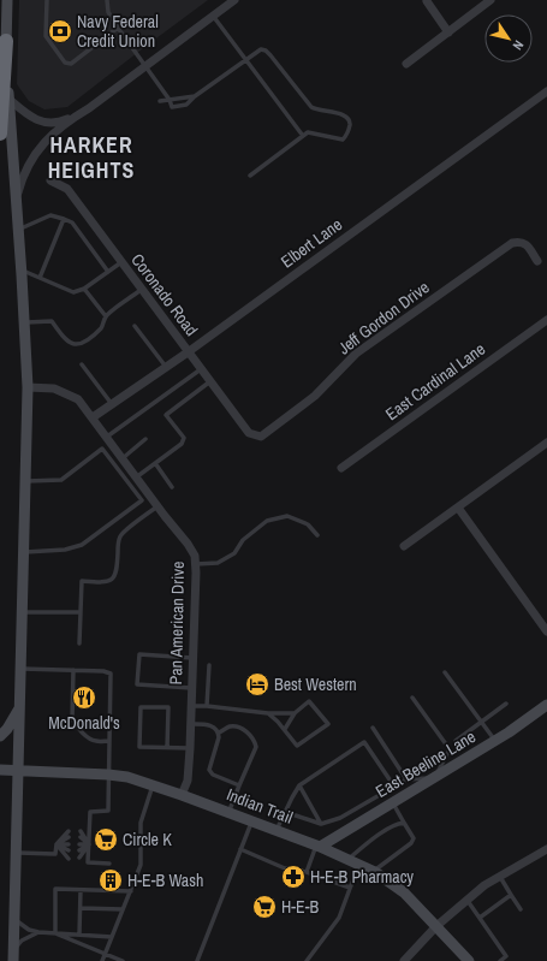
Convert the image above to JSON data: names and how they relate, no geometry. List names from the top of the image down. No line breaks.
{"streets":{"main road":["East Beeline Lane","Indian Trail"],"street":["Elbert Lane","Coronado Road","Jeff Gordon Drive","East Cardinal Lane","Pan American Drive"]},"crossings":[["Elbert Lane","Coronado Road"],["Elbert Lane","Pan American Drive"],["Coronado Road","Jeff Gordon Drive"],["Pan American Drive","Indian Trail"],["East Beeline Lane","Indian Trail"]],"districts":["HARKER HEIGHTS"],"places":{"bank":["Navy Federal Credit Union"],"hotel":["Best Western"],"restaurant":["McDonald's"],"supermarket":["Circle K","H-E-B"],"pharmacy":["H-E-B Pharmacy"],"building":["H-E-B Wash"]},"north":"bottom right"}
